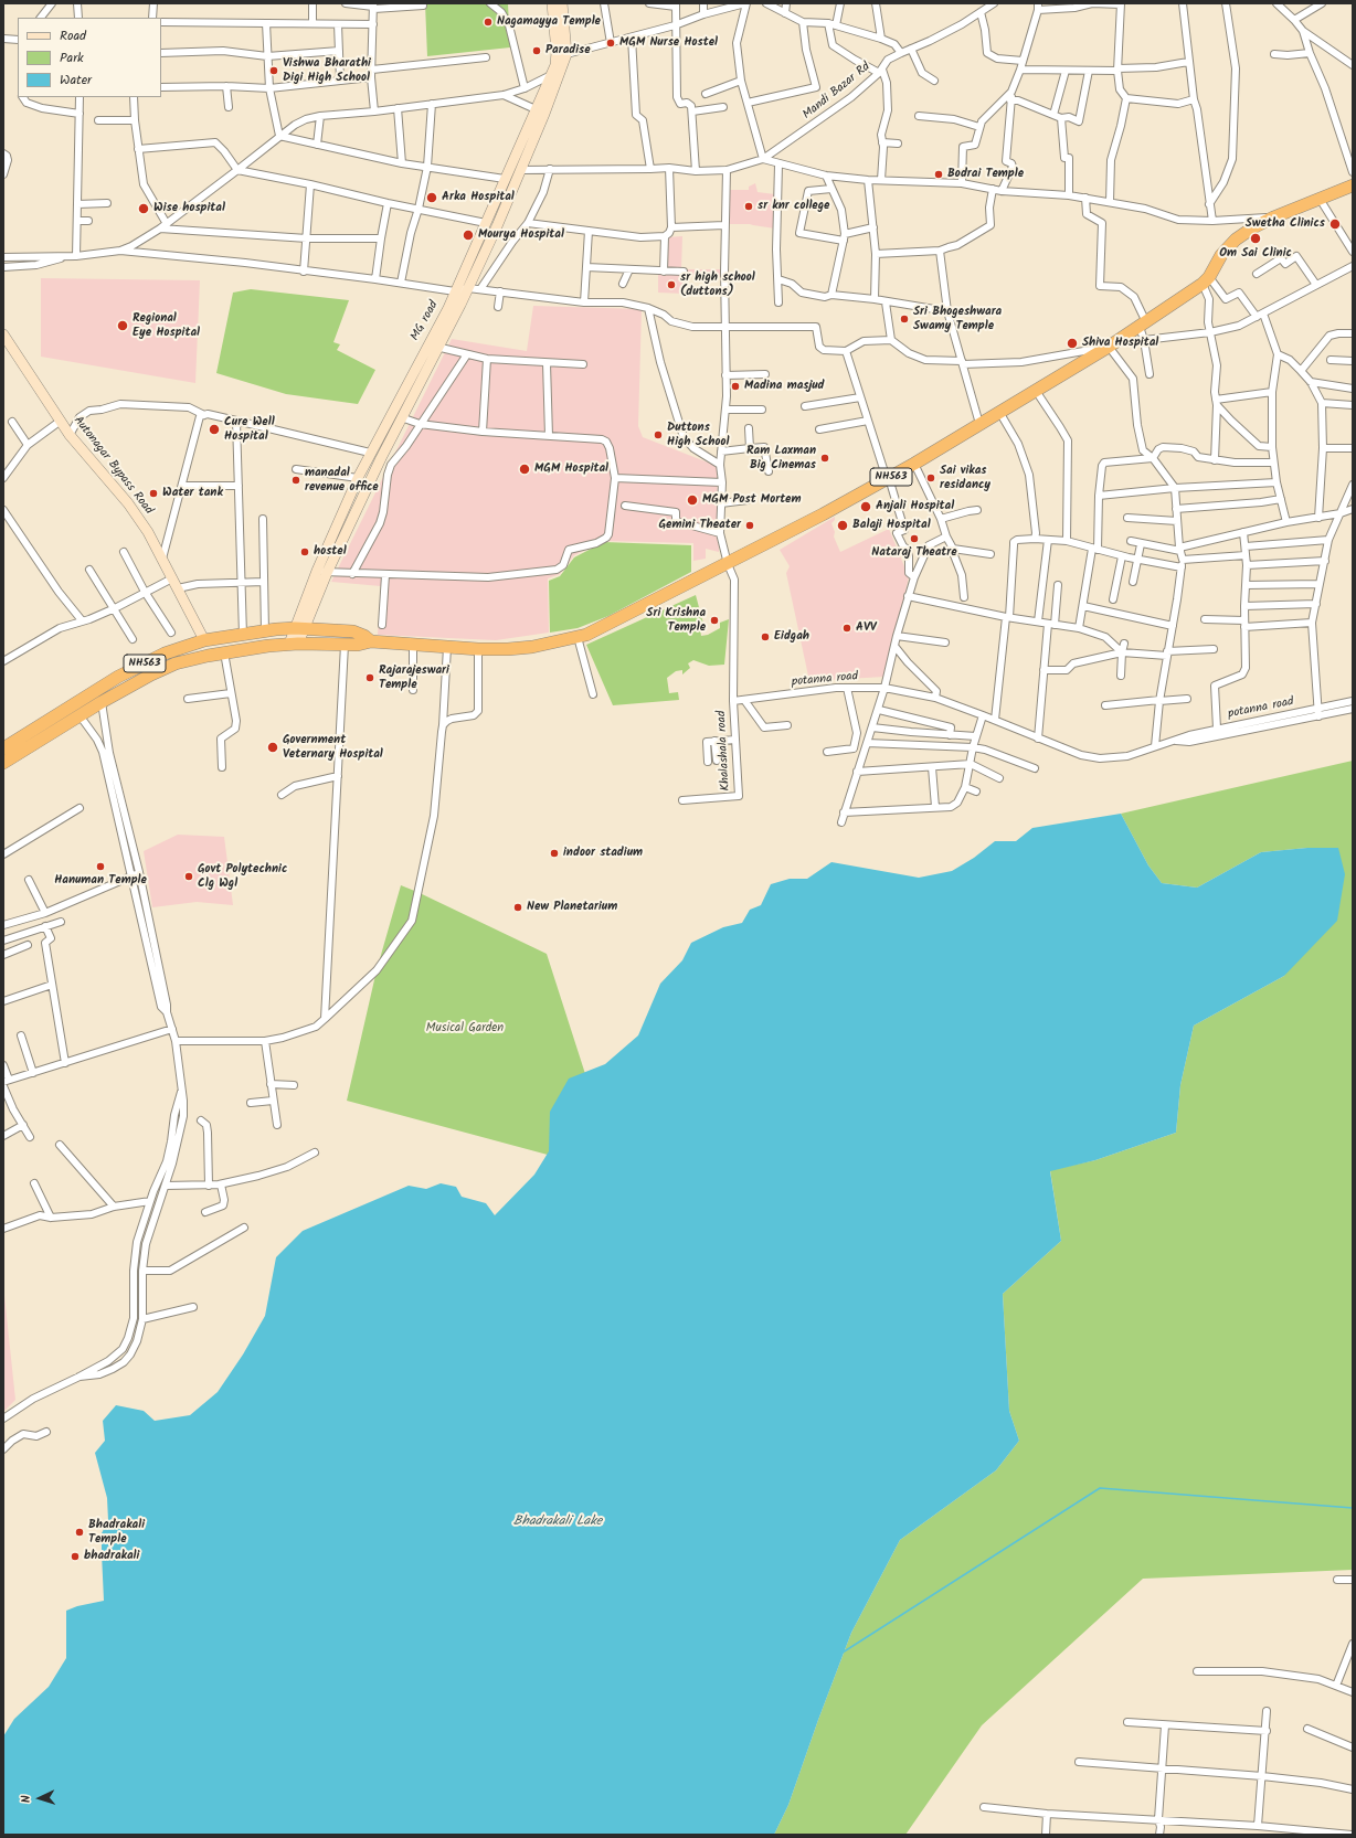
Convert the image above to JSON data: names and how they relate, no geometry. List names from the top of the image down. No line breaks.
{"streets":{"highway":["NH563"],"main road":["MG road","Autonagar Bypass Road"],"street":["Mandi Bazar Rd","potanna road","Khalashala road"]},"crossings":[["Mandi Bazar Rd","MG road"],["MG road","NH563"],["Autonagar Bypass Road","NH563"],["potanna road","Khalashala road"]],"water":["Bhadrakali Lake"],"parks":["Musical Garden"],"places":["Nagamayya Temple","MGM Nurse Hostel","Paradise","Vishwa Bharathi Digi High School","Bodrai Temple","Arka Hospital","sr knr college","Wise hospital","Swetha Clinics","Mourya Hospital","Om Sai Clinic","sr high school (duttons)","Sri Bhogeshwara Swamy Temple","Regional Eye Hospital","Shiva Hospital","Madina masjud","Cure Well Hospital","Duttons High School","Ram Laxman Big Cinemas","MGM Hospital","Sai vikas residancy","manadal revenue office","Water tank","MGM Post Mortem","Anjali Hospital","Gemini Theater","Balaji Hospital","Nataraj Theatre","hostel","Sri Krishna Temple","AVV","Eidgah","Rajarajeswari Temple","Government Veternary Hospital","indoor stadium","Hanuman Temple","Govt Polytechnic Clg Wgl","New Planetarium","Bhadrakali Temple","bhadrakali"],"legend":["Road","Park","Water"],"north":"left"}
